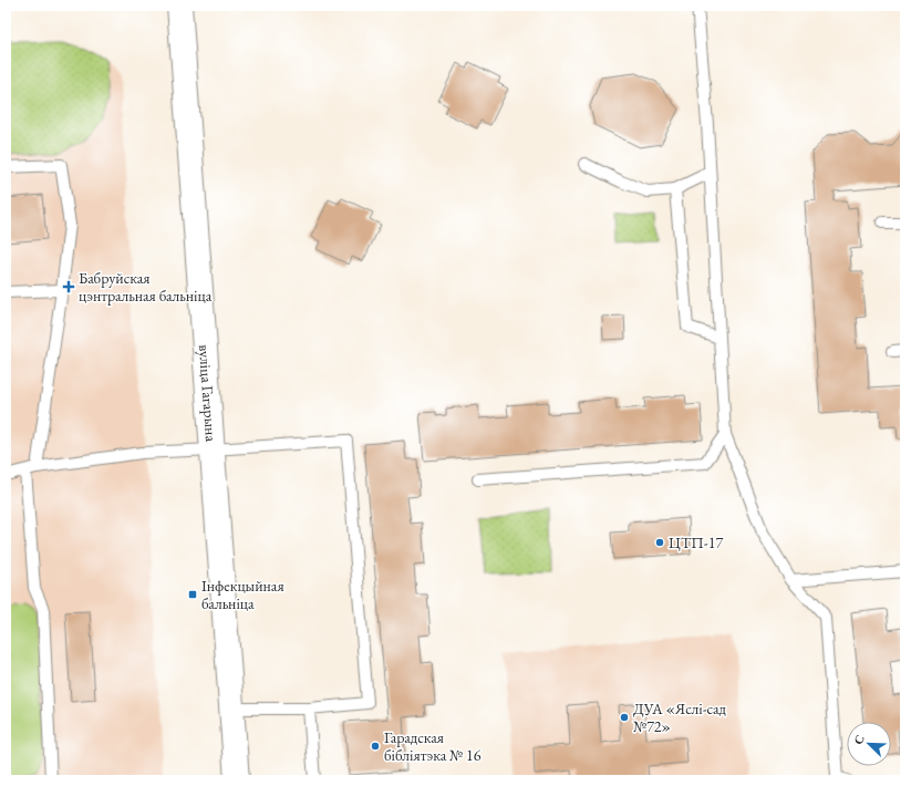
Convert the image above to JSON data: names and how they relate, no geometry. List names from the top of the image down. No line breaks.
{"streets":{"main road":["вуліца Гагарына"]},"places":{"health":["Бабруйская цэнтральная бальніца"],"other":["ЦТП-17","ДУА «Яслі-сад №72»","Гарадская бібліятэка № 16"],"transit":["Інфекцыйная бальніца"]},"north":"top left"}
